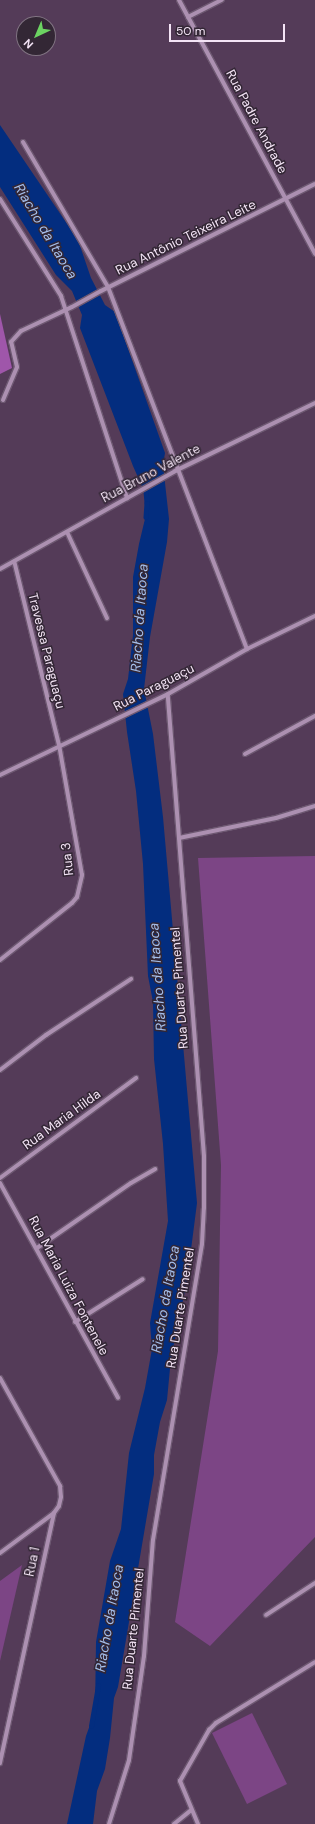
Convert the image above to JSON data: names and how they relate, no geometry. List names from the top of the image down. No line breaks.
{"streets":{"street":["Rua Padre Andrade","Rua Antônio Teixeira Leite","Rua Bruno Valente","Travessa Paraguaçu","Rua Paraguaçu","Rua 3","Rua Duarte Pimentel","Rua Maria Hilda","Rua Maria Luiza Fontenele","Rua 1"]},"crossings":[["Rua Padre Andrade","Rua Antônio Teixeira Leite"],["Rua Bruno Valente","Travessa Paraguaçu"],["Travessa Paraguaçu","Rua Paraguaçu"],["Travessa Paraguaçu","Rua 3"],["Rua Paraguaçu","Rua 3"],["Rua Paraguaçu","Rua Duarte Pimentel"]],"water":["Riacho da Itaoca"],"scale_bar":"50 m","north":"bottom left"}
